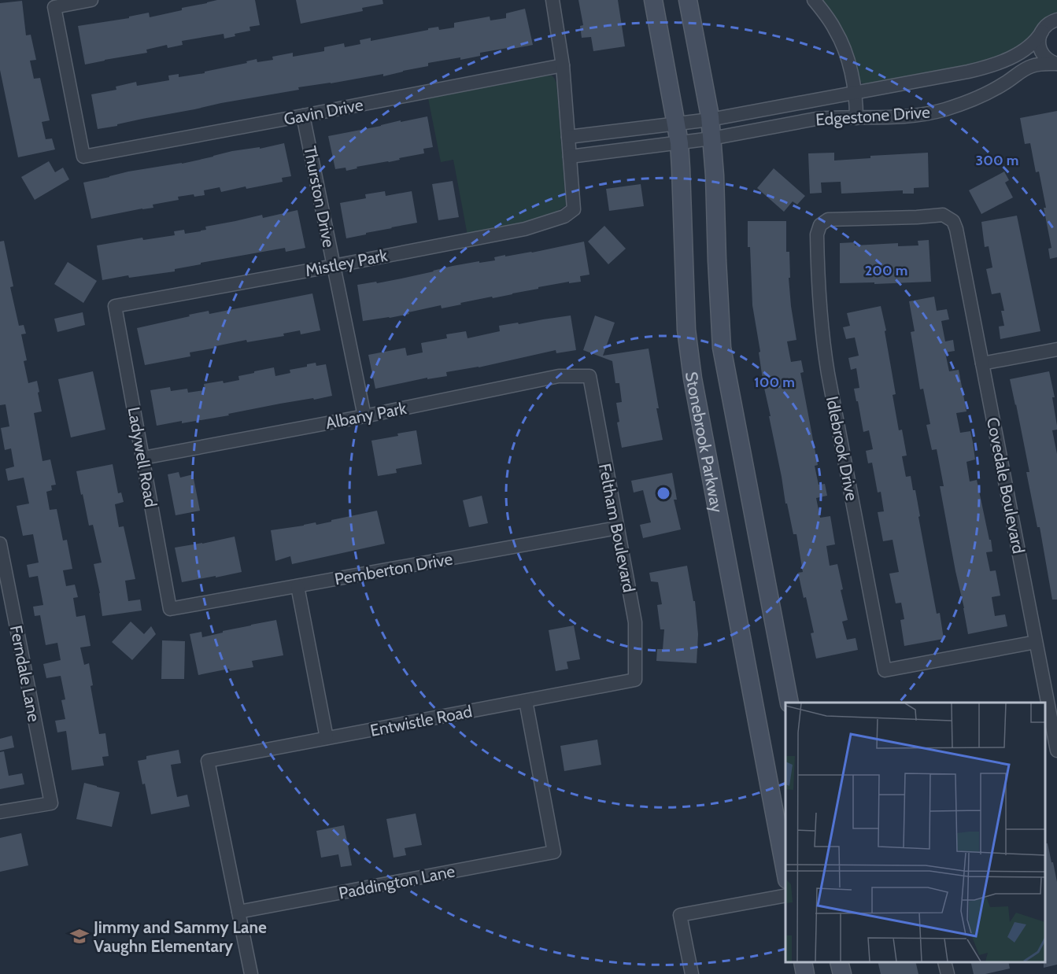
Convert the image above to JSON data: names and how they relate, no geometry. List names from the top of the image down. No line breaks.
{"streets":{"main road":["Stonebrook Parkway"],"street":["Gavin Drive","Edgestone Drive","Thurston Drive","Mistley Park","Albany Park","Idlebrook Drive","Ladywell Road","Covedale Boulevard","Feltham Boulevard","Pemberton Drive","Ferndale Lane","Entwistle Road","Paddington Lane"]},"crossings":[["Gavin Drive","Thurston Drive"],["Edgestone Drive","Mistley Park"],["Edgestone Drive","Stonebrook Parkway"],["Thurston Drive","Mistley Park"],["Thurston Drive","Albany Park"],["Mistley Park","Ladywell Road"],["Albany Park","Ladywell Road"],["Albany Park","Feltham Boulevard"],["Idlebrook Drive","Covedale Boulevard"],["Ladywell Road","Pemberton Drive"],["Feltham Boulevard","Pemberton Drive"],["Feltham Boulevard","Entwistle Road"],["Entwistle Road","Paddington Lane"]],"places":{"school or university":["Jimmy and Sammy Lane Vaughn Elementary"]},"rings":["300 m","200 m","100 m"]}
